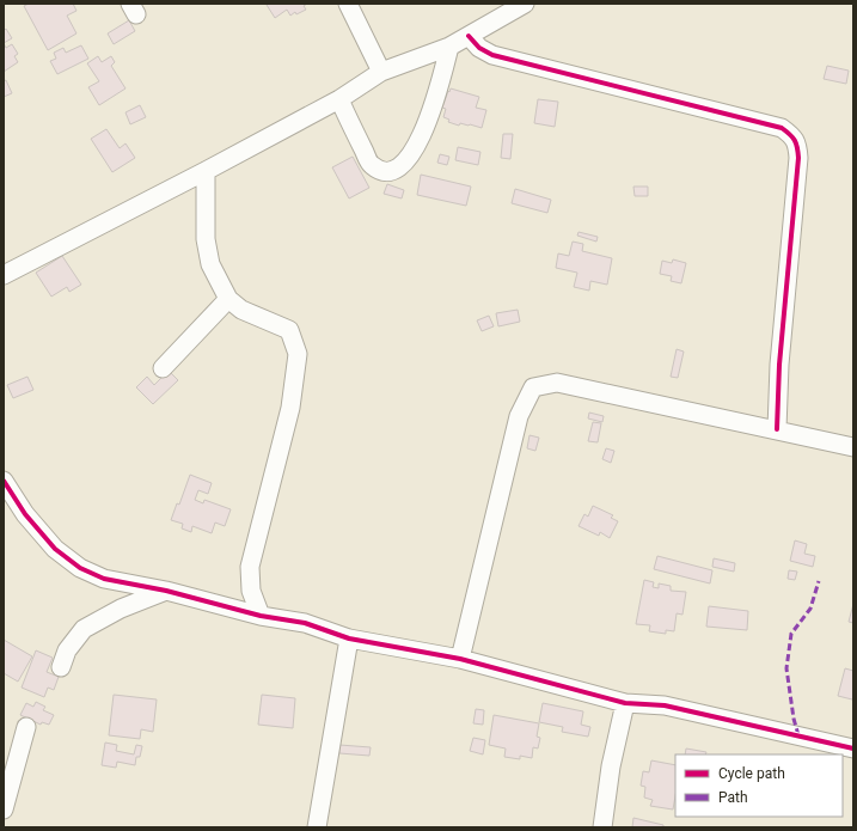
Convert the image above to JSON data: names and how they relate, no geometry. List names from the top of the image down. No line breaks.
{"legend":["Cycle path","Path"]}
